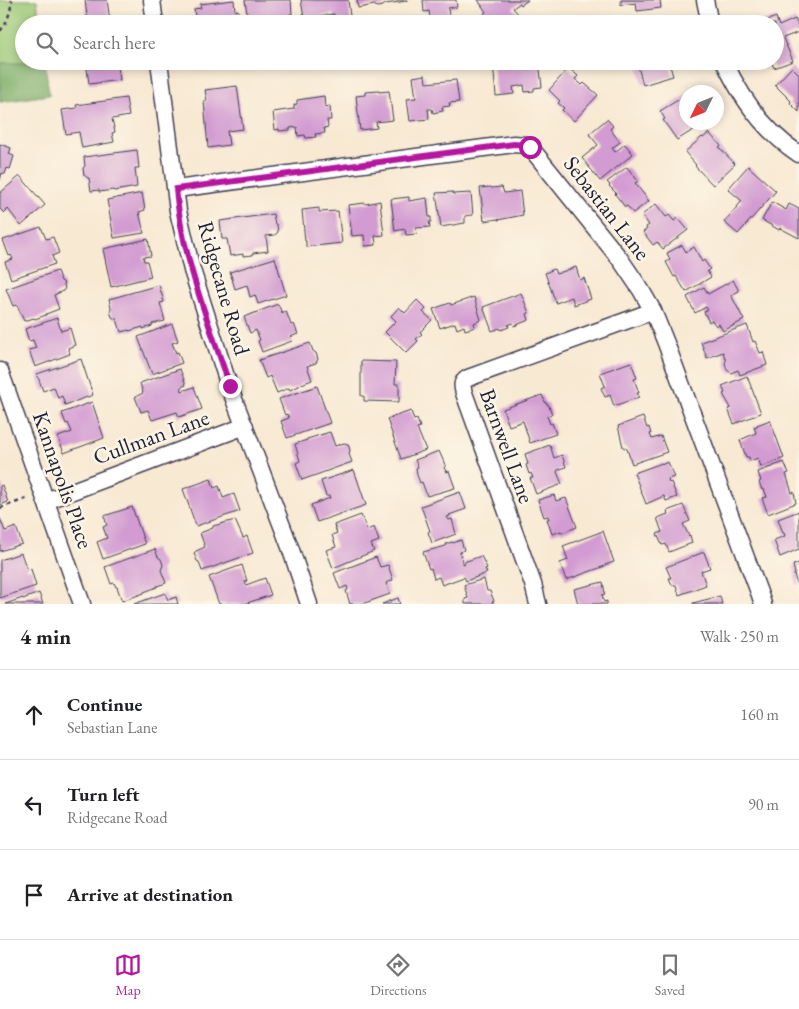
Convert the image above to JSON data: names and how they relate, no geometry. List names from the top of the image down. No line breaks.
{"streets":{"street":["Sebastian Lane","Ridgecane Road","Cullman Lane","Barnwell Lane","Kannapolis Place"]},"crossings":[["Sebastian Lane","Ridgecane Road"],["Sebastian Lane","Barnwell Lane"],["Ridgecane Road","Cullman Lane"],["Cullman Lane","Kannapolis Place"]],"north":"bottom left","page":{"search":"Search here","heading":["4 min","Walk · 250 m"],"list":[["Continue","Sebastian Lane","160 m"],["Turn left","Ridgecane Road","90 m"],"Arrive at destination"],"nav":["Map","Directions","Saved"]}}
